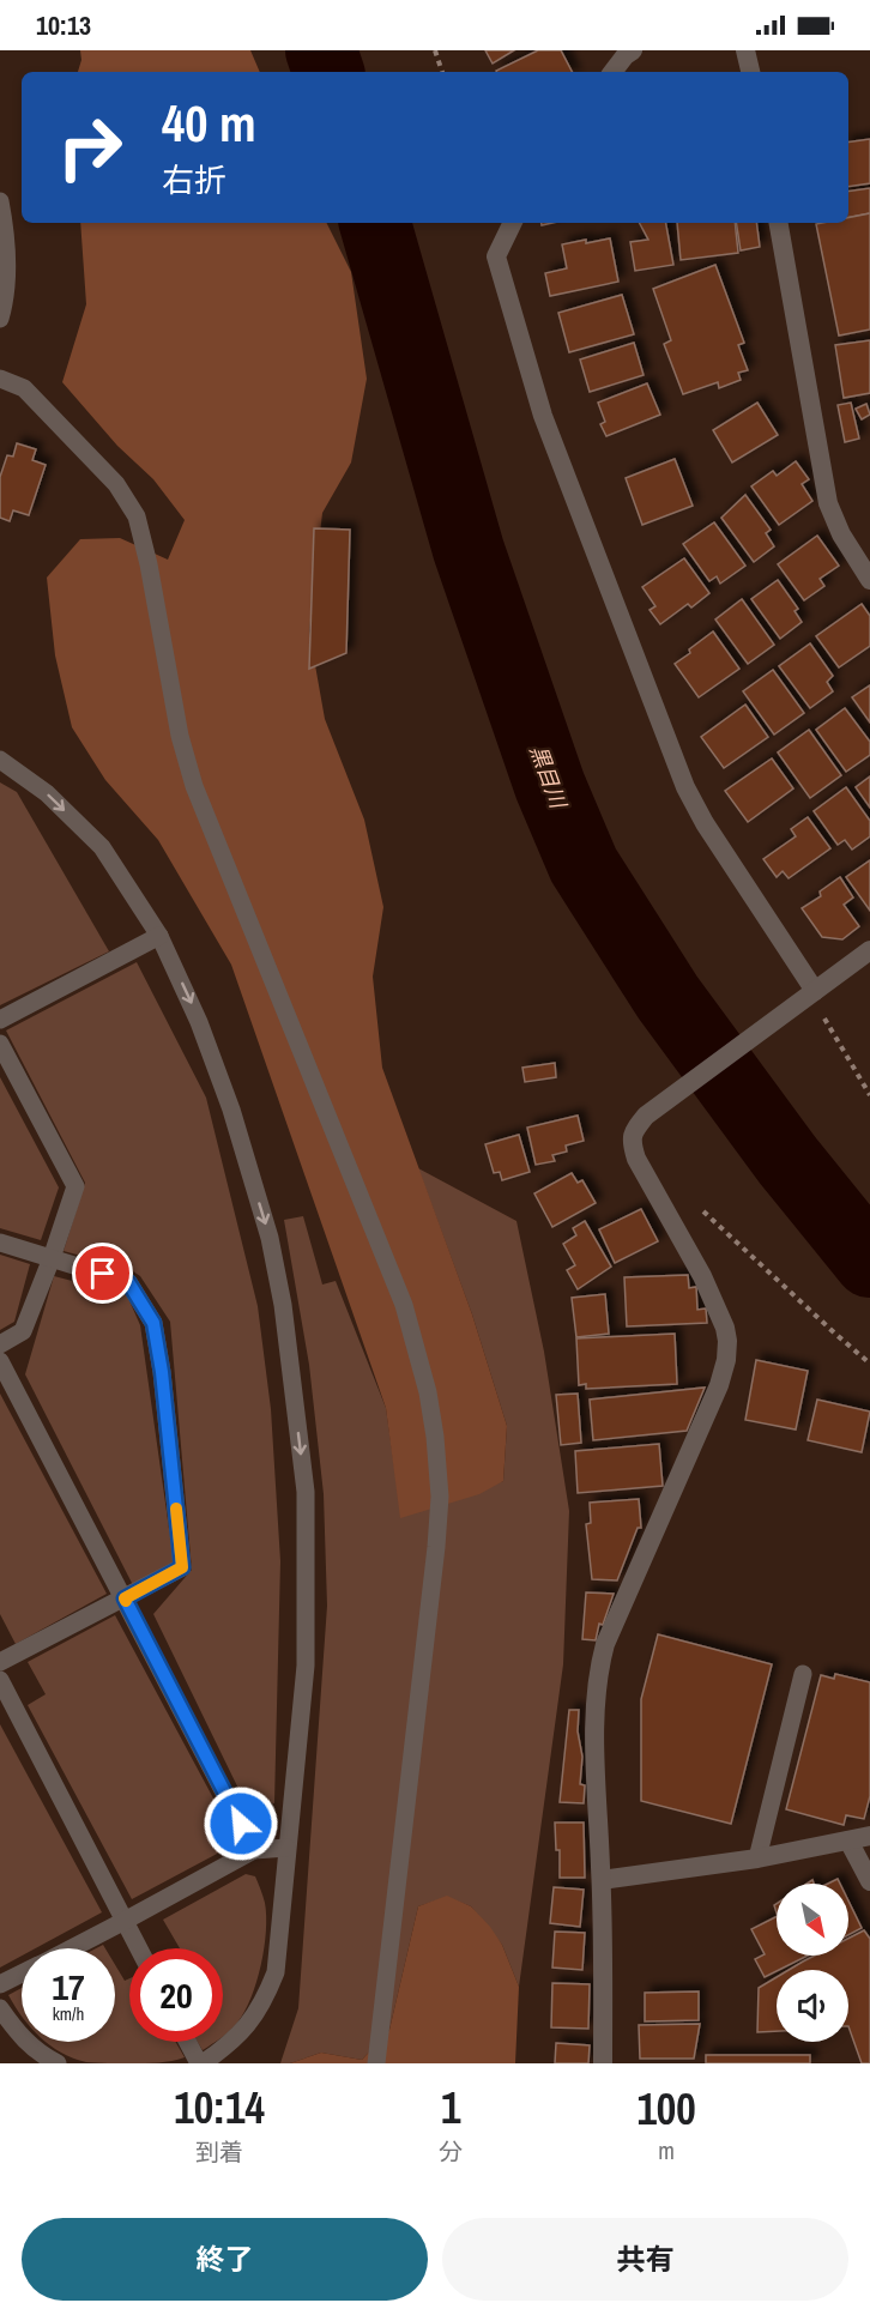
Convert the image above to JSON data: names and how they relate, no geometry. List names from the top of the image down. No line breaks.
{"water":["黒目川"],"north":"bottom right","page":{"status":"10:13","turn":["40 m","右折"],"speed":"17 km/h","limit":"20","eta":["10:14","到着","1","分","100","m"],"buttons":["終了","共有"]}}
